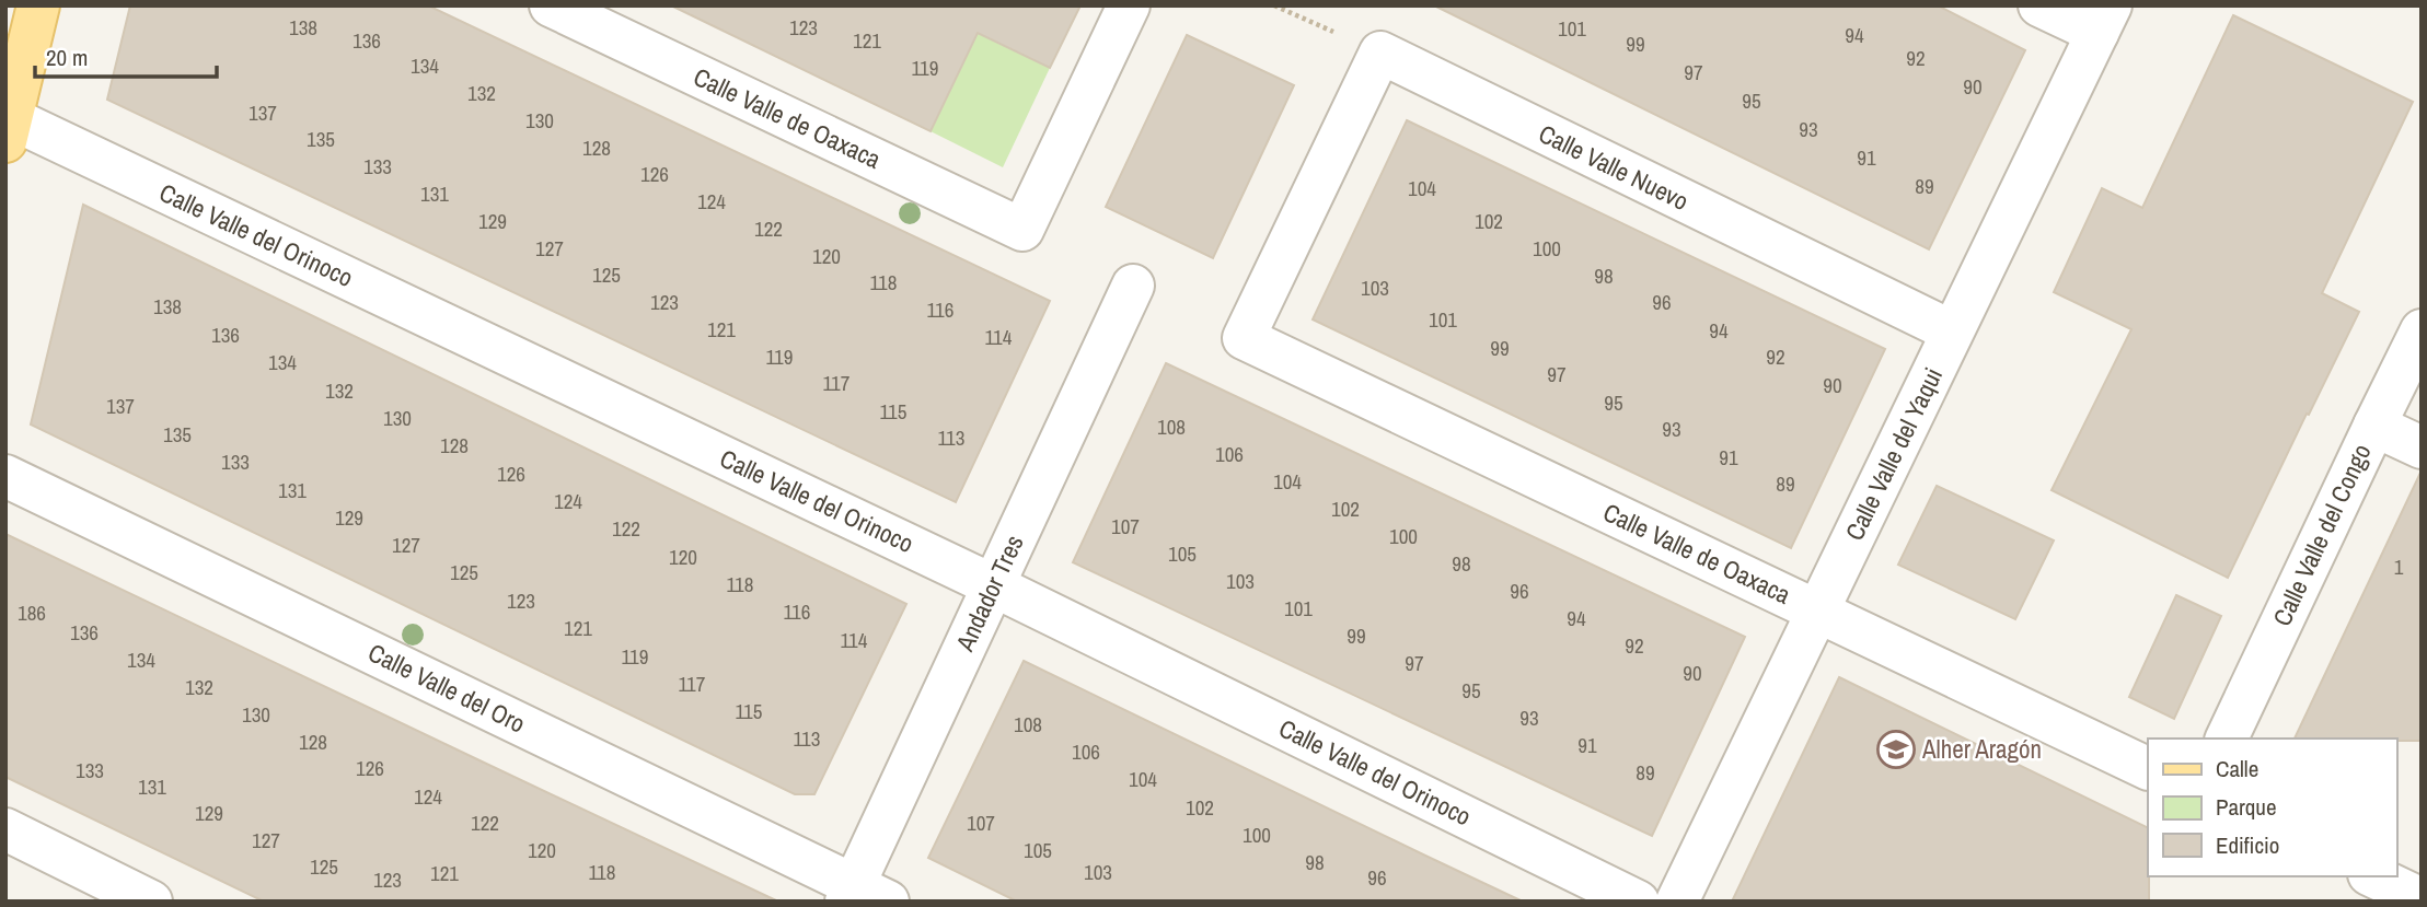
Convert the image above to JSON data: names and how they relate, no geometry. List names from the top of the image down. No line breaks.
{"streets":{"street":["Calle Valle de Oaxaca","Calle Valle Nuevo","Calle Valle del Orinoco","Calle Valle del Yaqui","Calle Valle del Congo","Andador Tres","Calle Valle del Oro"]},"crossings":[["Calle Valle de Oaxaca","Calle Valle Nuevo"],["Calle Valle de Oaxaca","Calle Valle del Yaqui"],["Calle Valle Nuevo","Calle Valle del Yaqui"],["Calle Valle del Orinoco","Andador Tres"],["Andador Tres","Calle Valle del Oro"]],"places":{"school or university":["Alher Aragón"]},"house_numbers":["138","123","101","94","136","121","99","92","134","119","97","90","132","95","137","130","93","135","128","91","133","126","89","104","131","124","129","102","122","127","100","120","125","98","118","103","123","96","138","116","101","121","94","136","114","99","119","92","134","97","117","90","132","95","137","115","130","108","93","135","113","128","106","91","133","126","104","89","131","124","102","129","107","122","100","127","105","120","98","1","125","103","118","96","123","101","116","186","94","121","136","99","114","92","119","134","97","90","117","132","95","115","130","93","108","113","128","91","106","126","133","89","104","131","124","102","129","122","107","100","127","120","105","98","125","118","103","121","96","123"],"legend":["Calle","Parque","Edificio"],"scale_bar":"20 m"}
